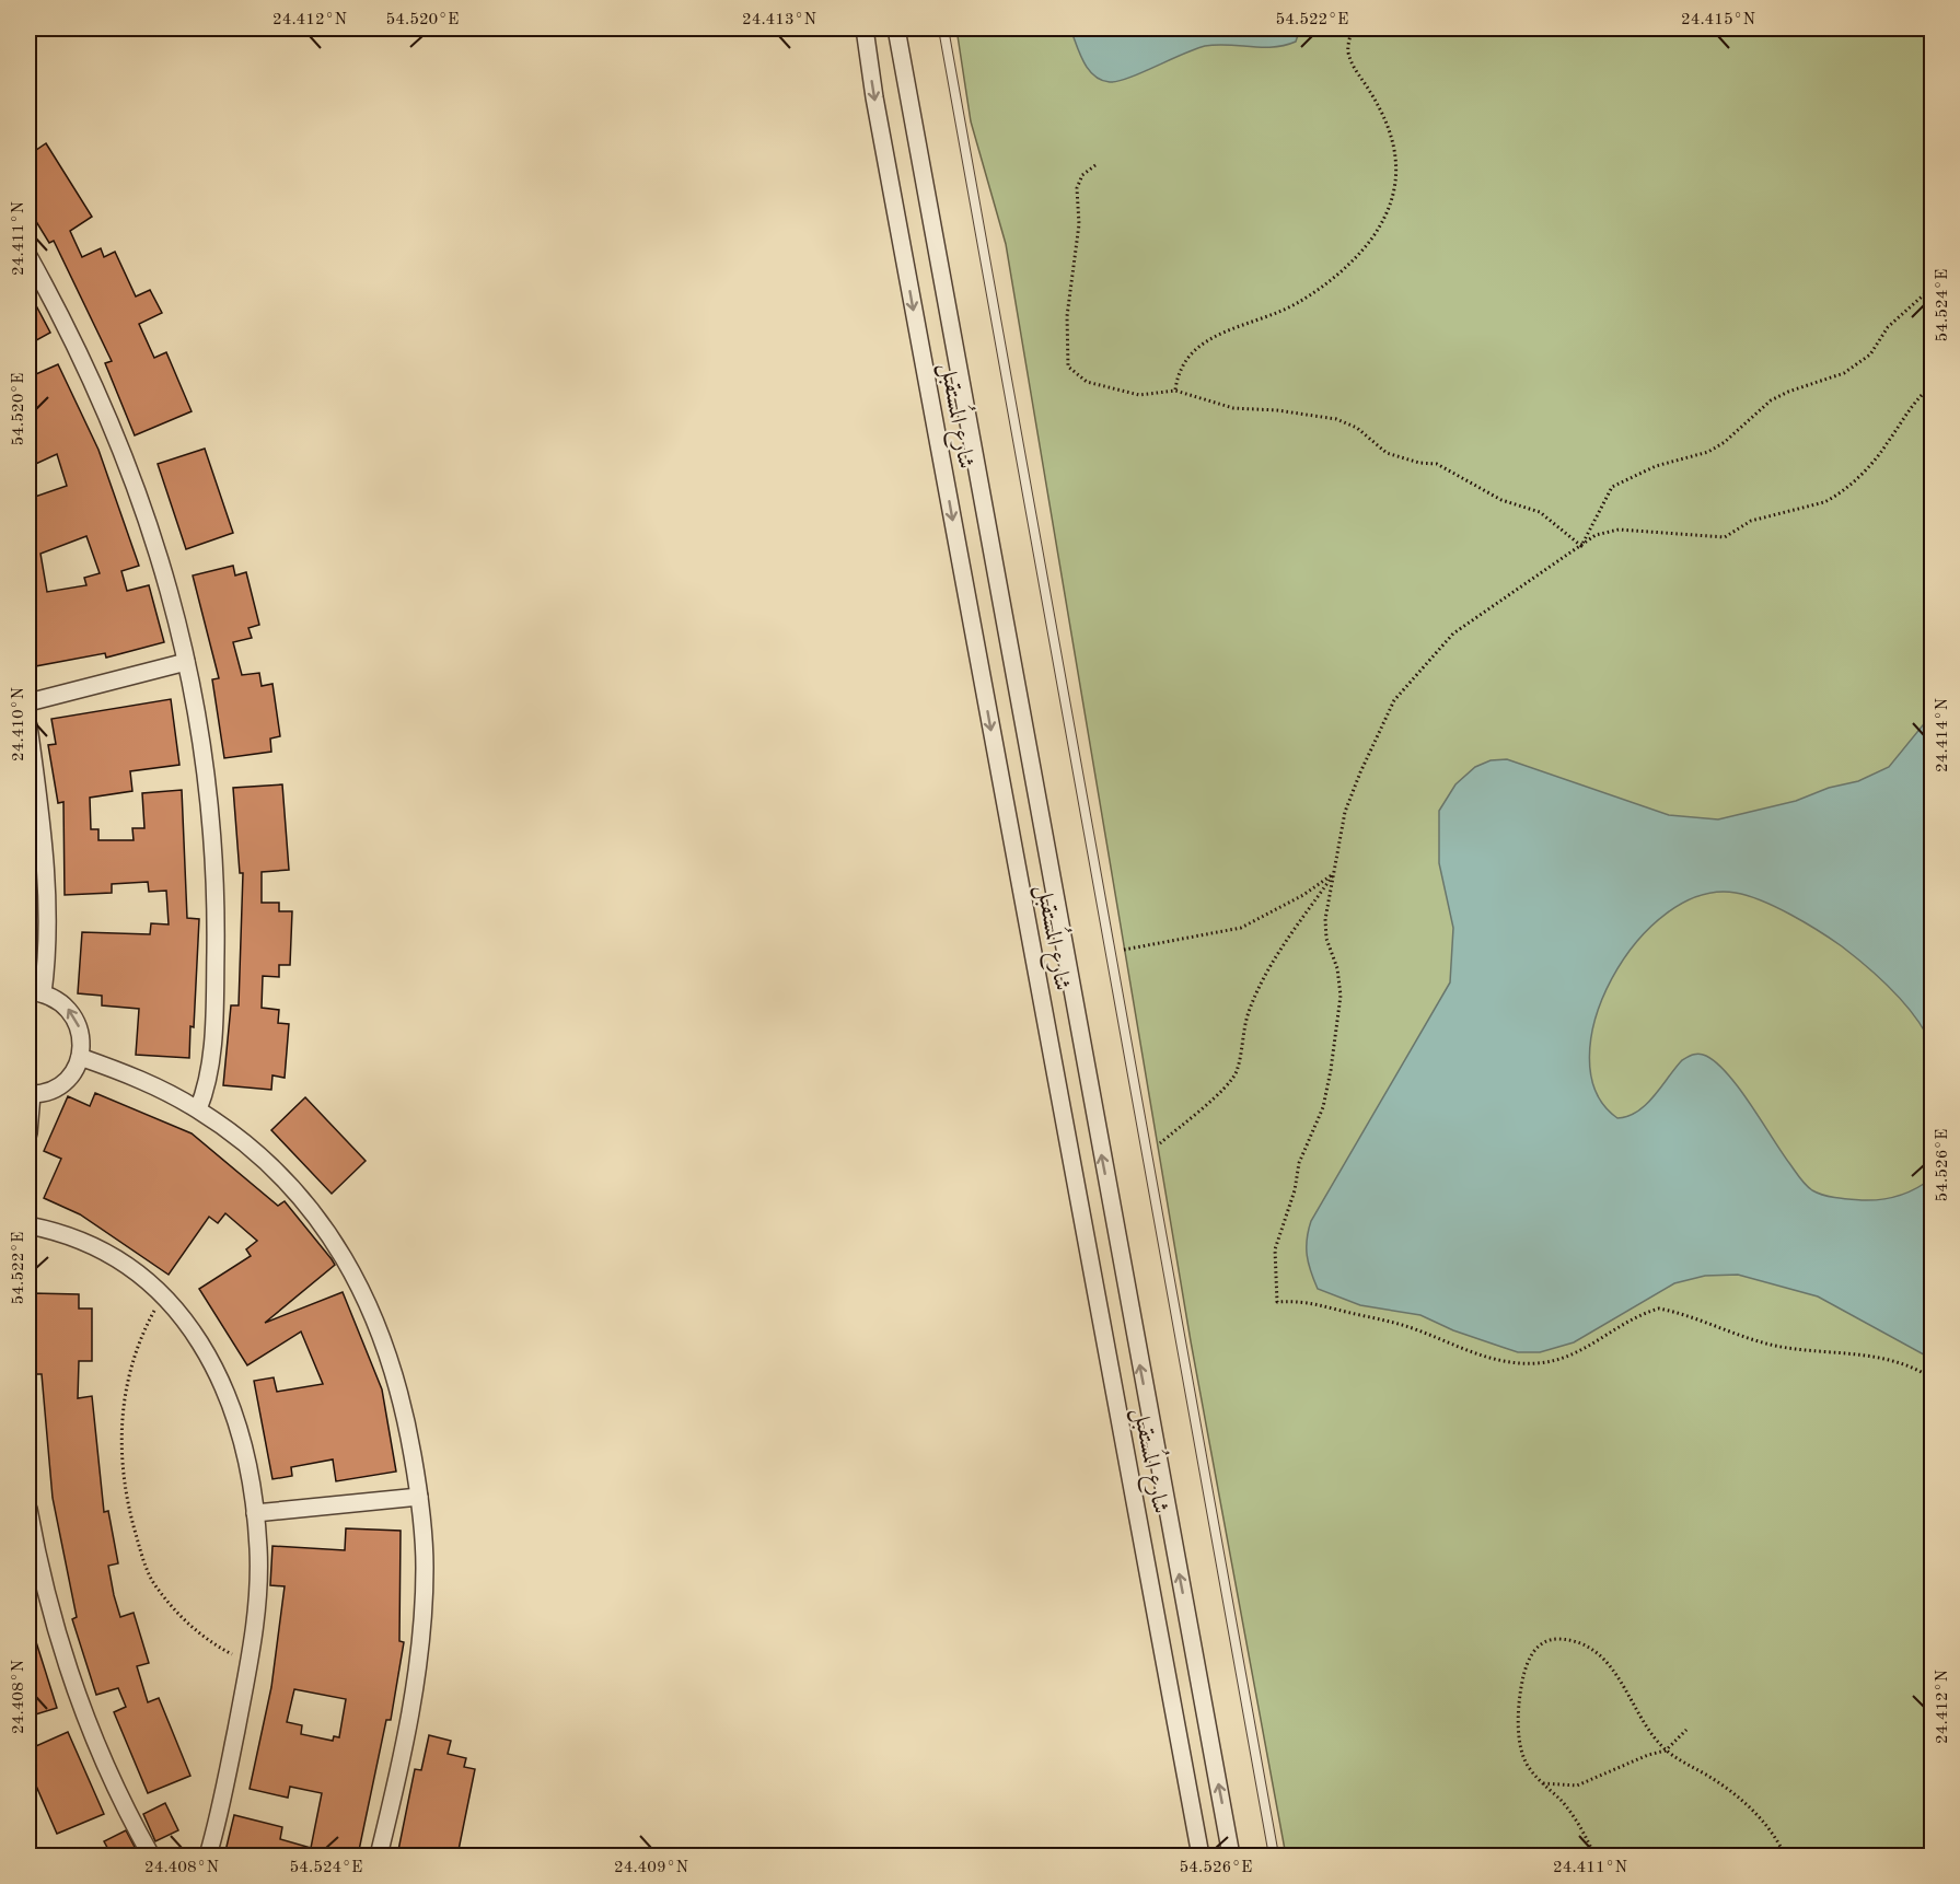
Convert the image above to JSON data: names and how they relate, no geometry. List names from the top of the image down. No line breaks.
{"streets":{"street":["شارع المُستقبل"]},"coordinates":["24.412°N","54.520°E","24.413°N","54.522°E","24.415°N","24.411°N","54.524°E","24.410°N","24.414°N","54.526°E","24.408°N","24.409°N"]}
